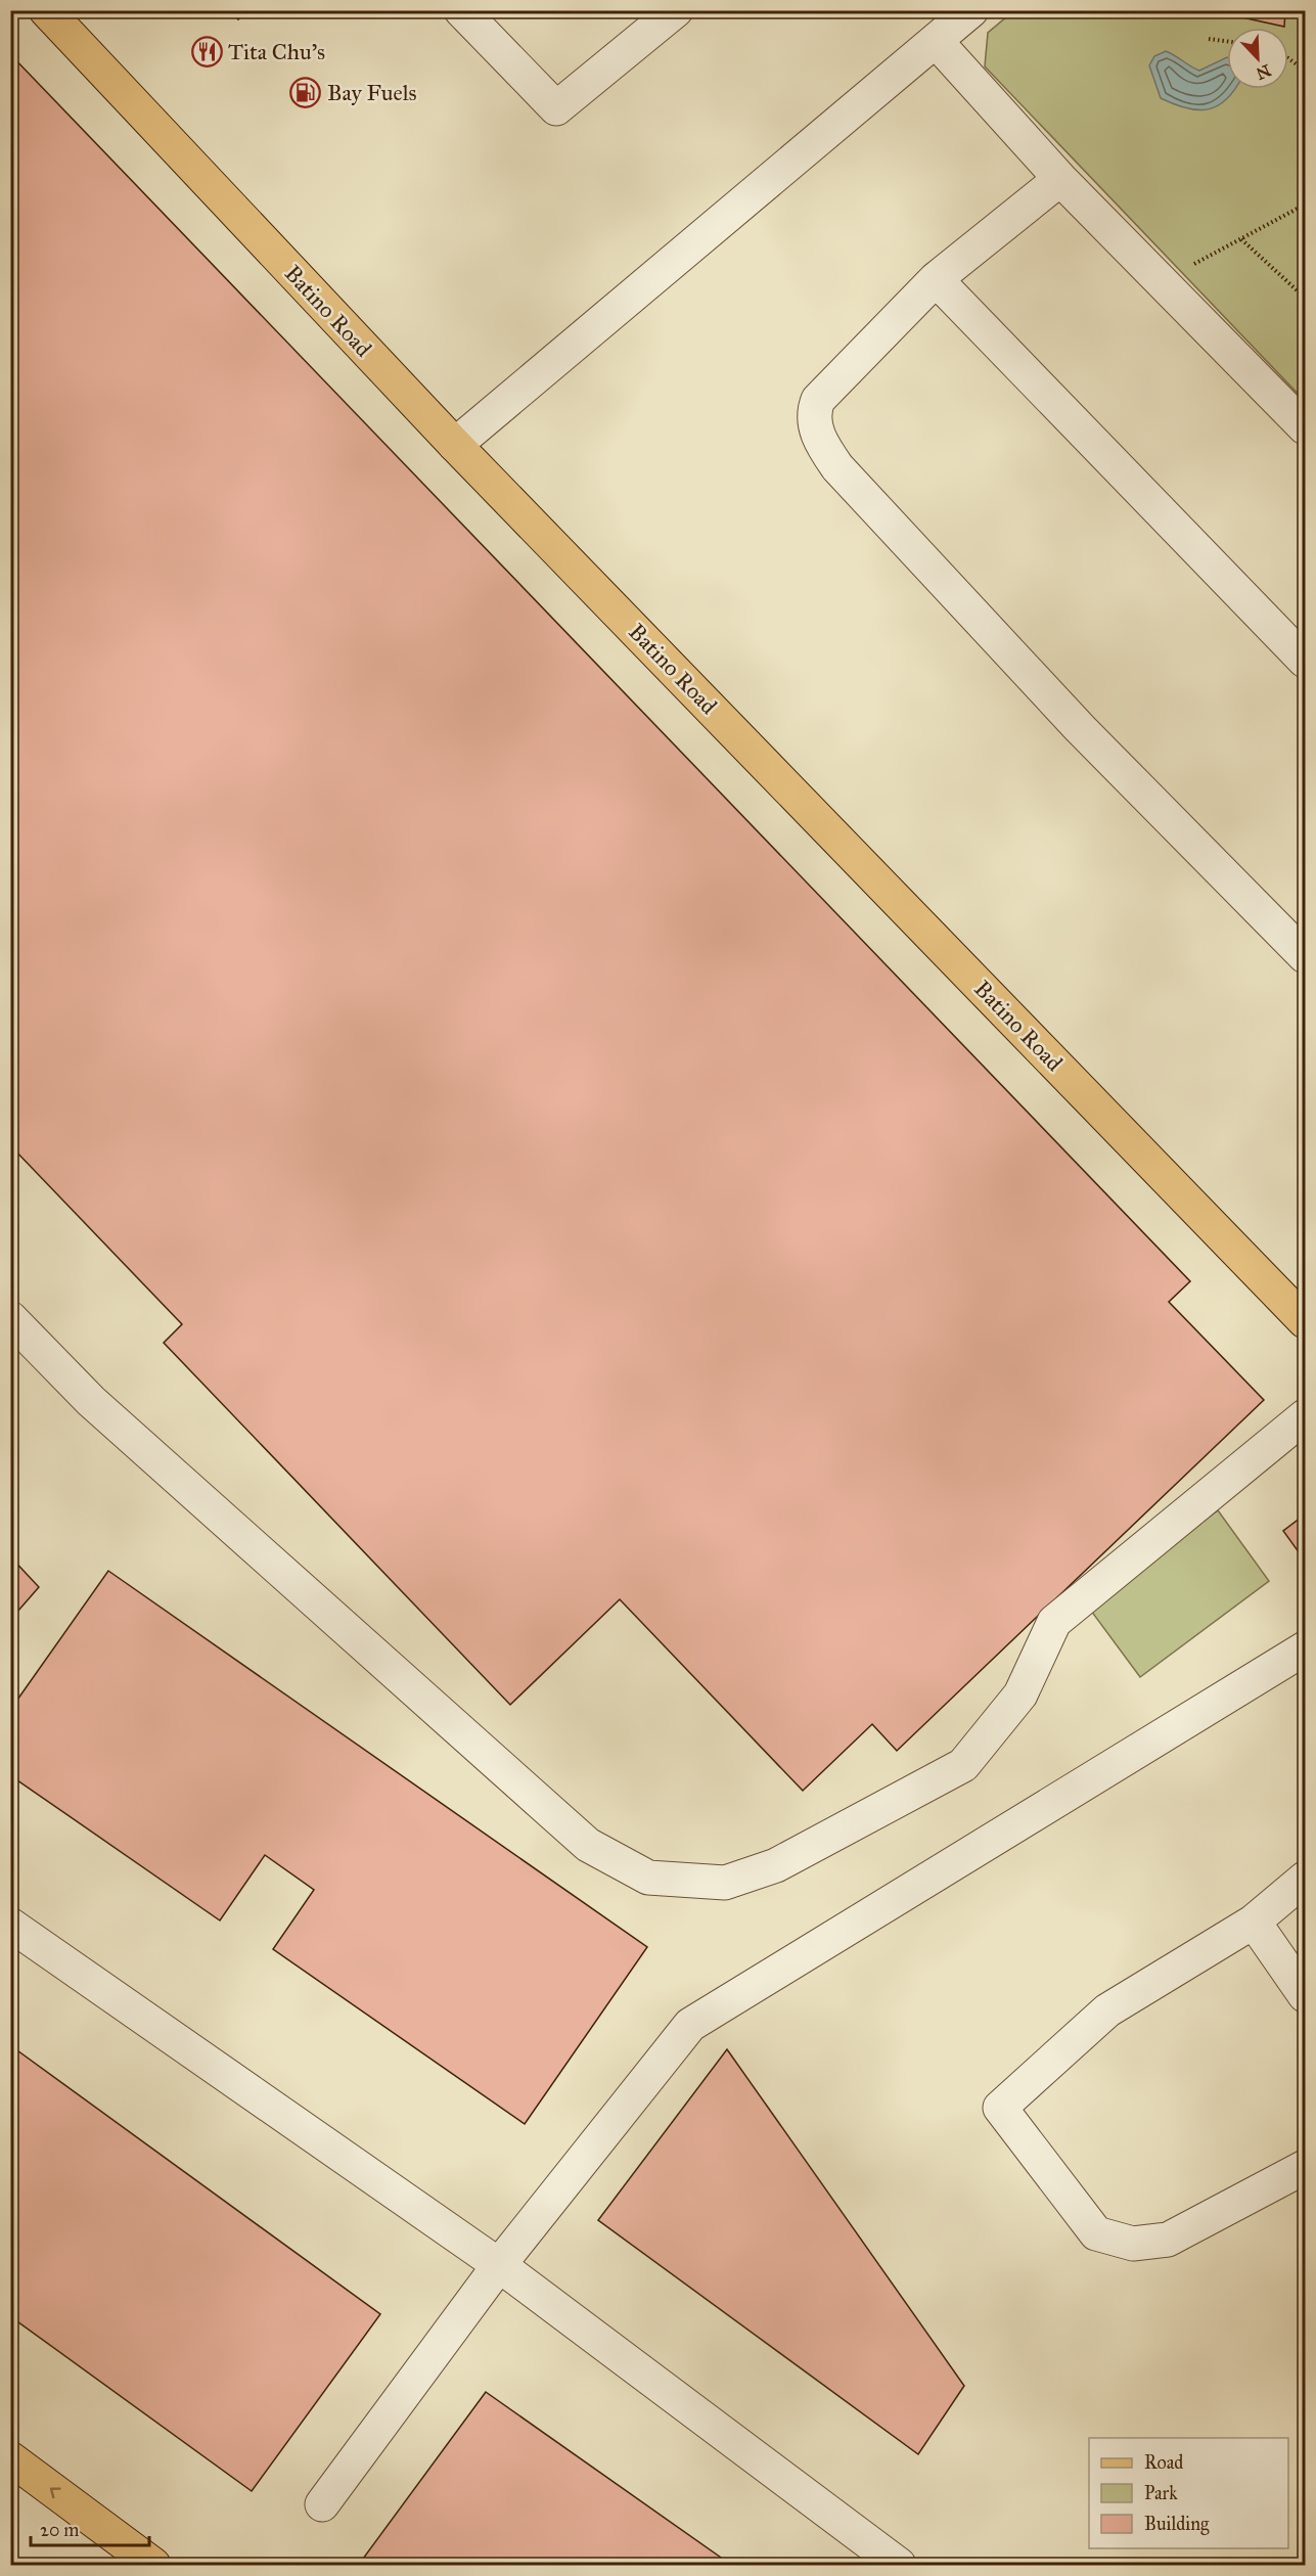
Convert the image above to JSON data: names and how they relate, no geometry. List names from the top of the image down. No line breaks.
{"streets":{"main road":["Batino Road"]},"places":{"restaurant":["Tita Chu's"],"fuel station":["Bay Fuels"]},"legend":["Road","Park","Building"],"scale_bar":"20 m","north":"bottom right"}
